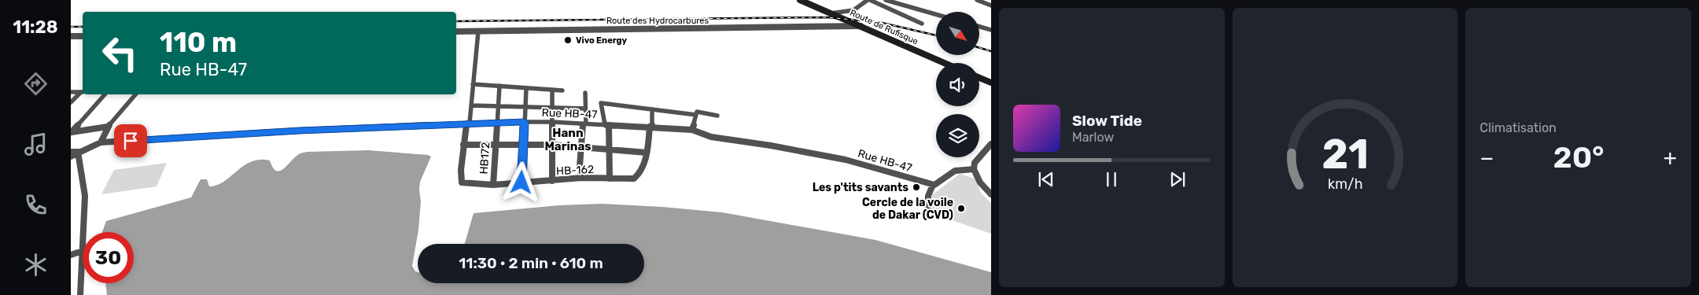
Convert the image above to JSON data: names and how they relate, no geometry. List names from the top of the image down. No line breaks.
{"streets":{"main road":["Route de Rufisque"],"street":["Route des Hydrocarbures","Rue HB-47","HB172","HB-162"]},"crossings":[["Route des Hydrocarbures","Route de Rufisque"],["Rue HB-47","HB172"],["Rue HB-47","HB-162"],["HB172","HB-162"]],"districts":["Hann Marinas"],"places":["Vivo Energy","Les p'tits savants","Cercle de la voile de Dakar (CVD)"],"north":"bottom right","page":{"tabs":"11:28","tile":"Climatisation","turn":["110 m","Rue HB-47"],"song":["Slow Tide","Marlow"],"heat":["−","20°","+"],"limit":"30","trip":"11:30 · 2 min · 610 m","gauge":["21","km/h"]}}
